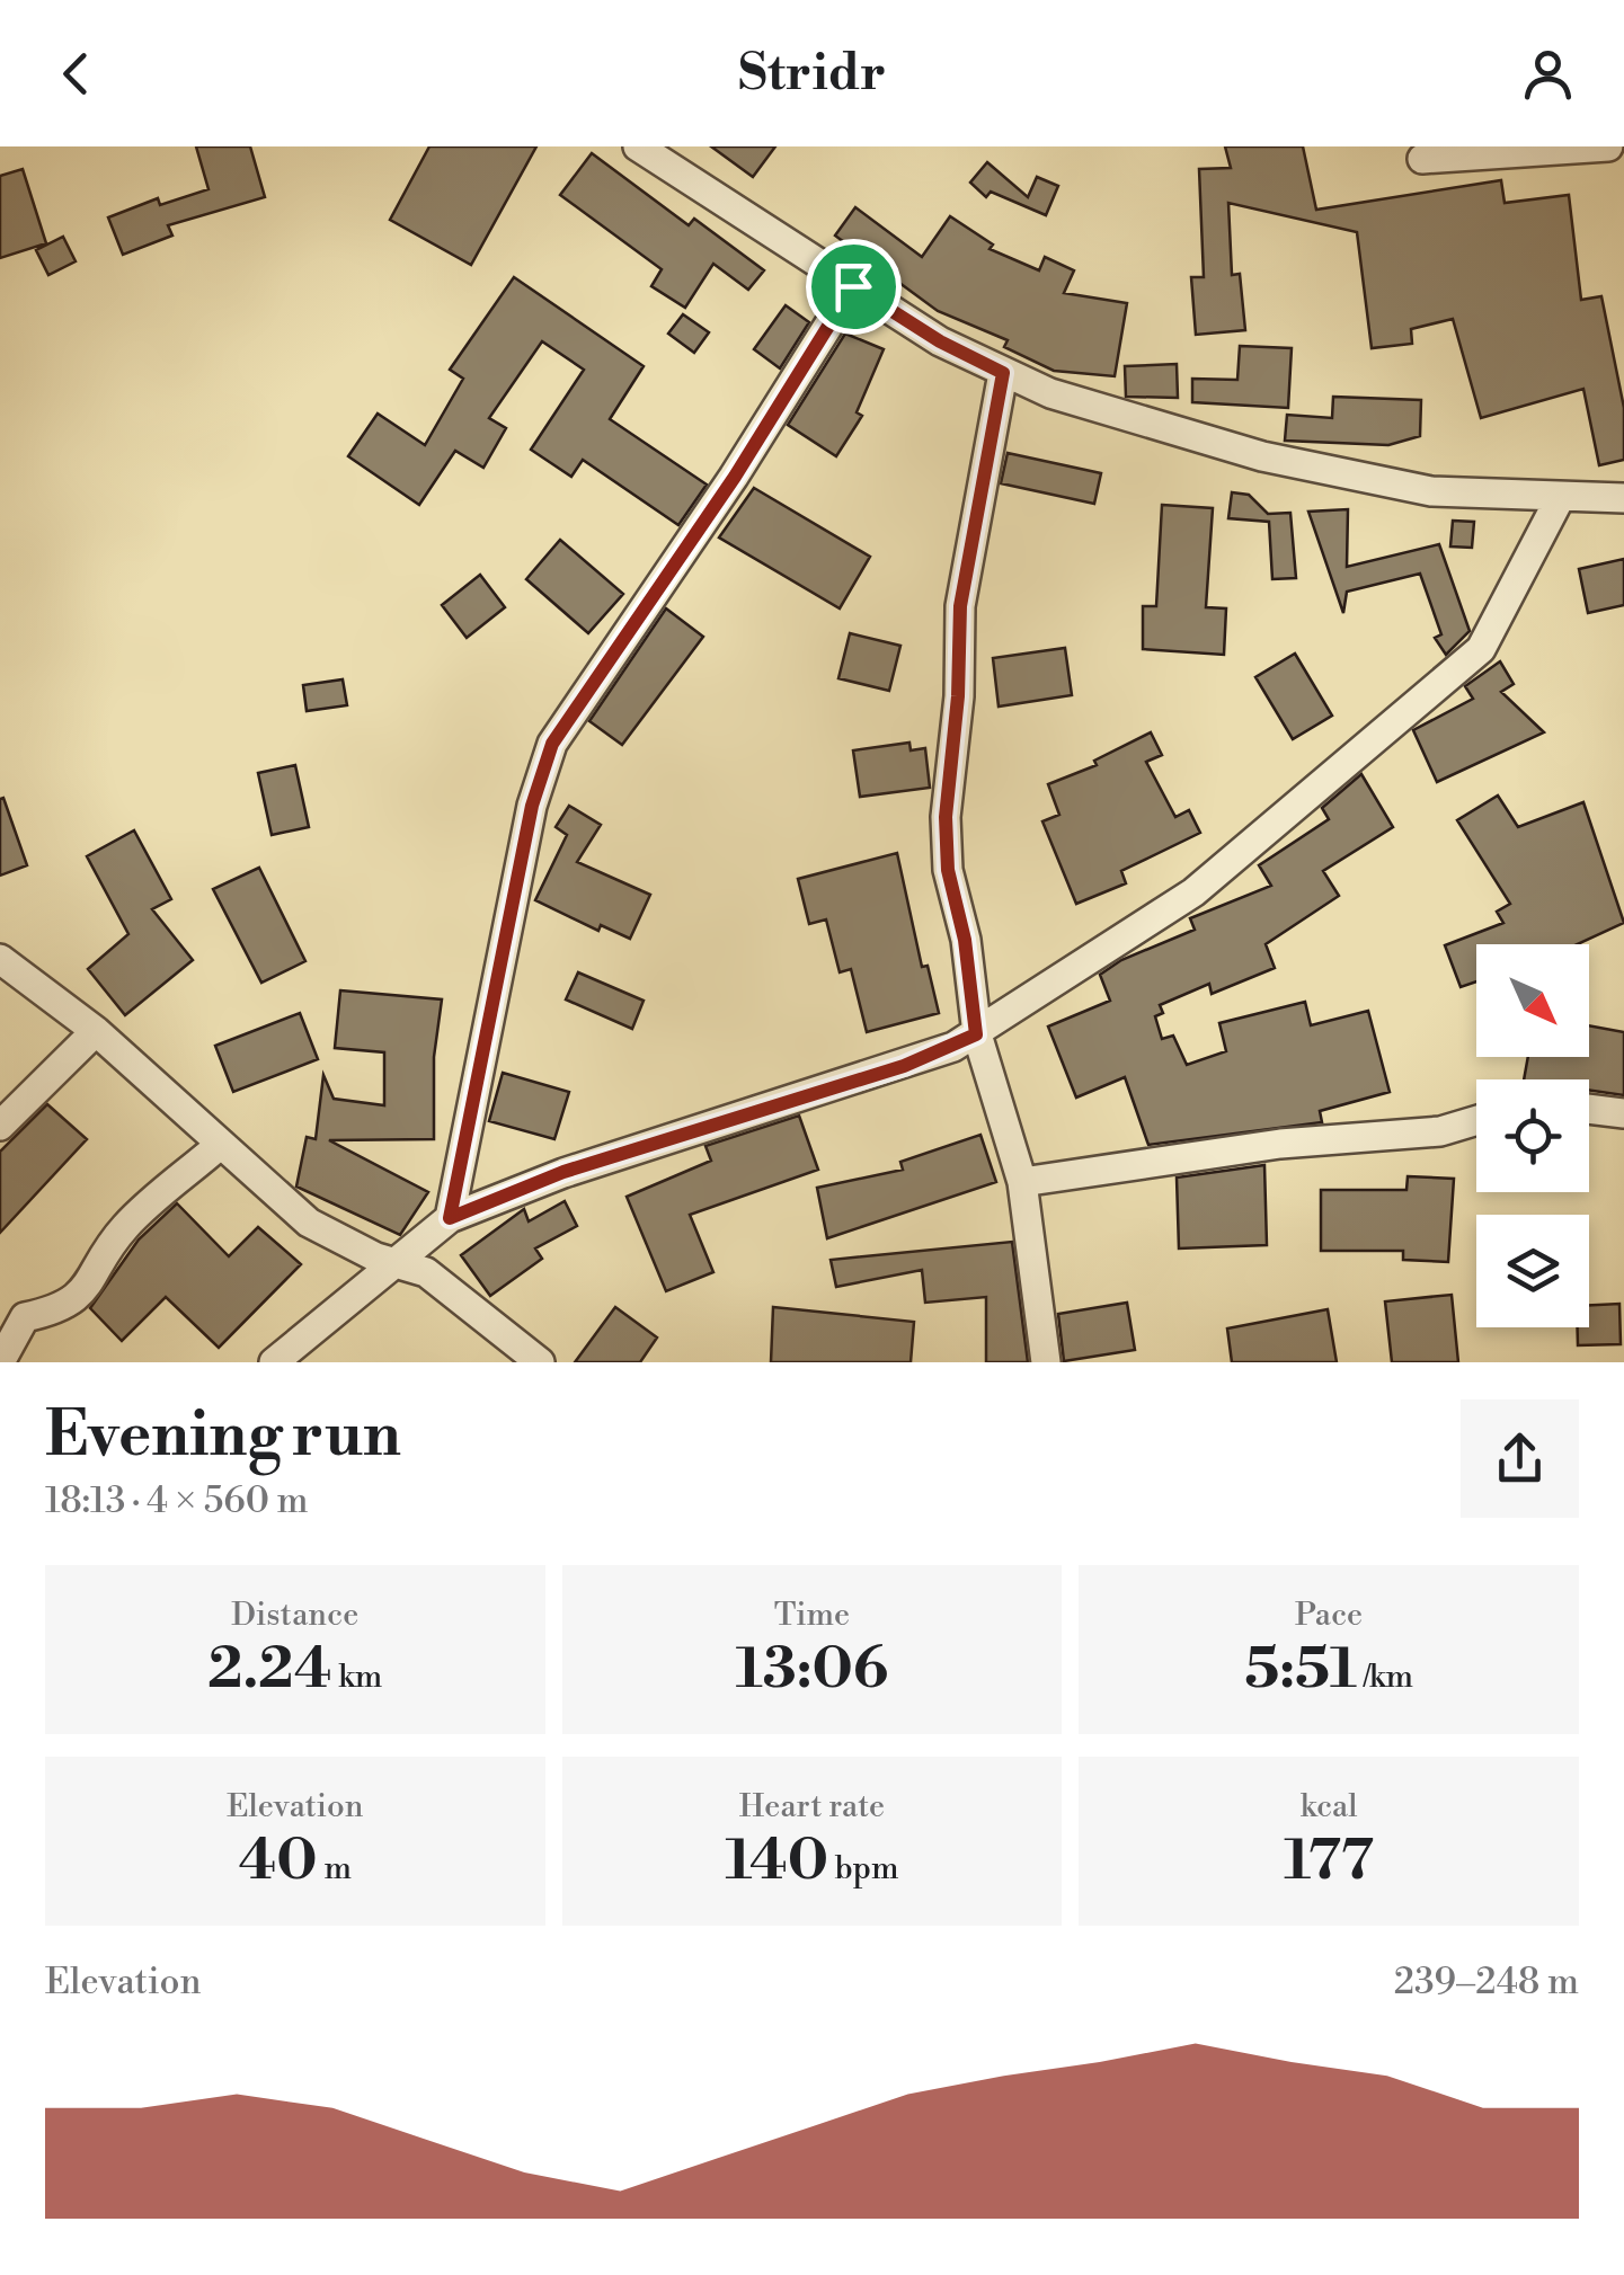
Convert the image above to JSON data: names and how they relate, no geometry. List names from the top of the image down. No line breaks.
{"north":"bottom right","page":{"header":"Stridr","heading":["Evening run","18:13 · 4 × 560 m"],"stats":[["Distance","2.24 km"],["Time","13:06"],["Pace","5:51 /km"],["Elevation","40 m"],["Heart rate","140 bpm"],["kcal","177"]],"chart":["Elevation","239–248 m"]}}
